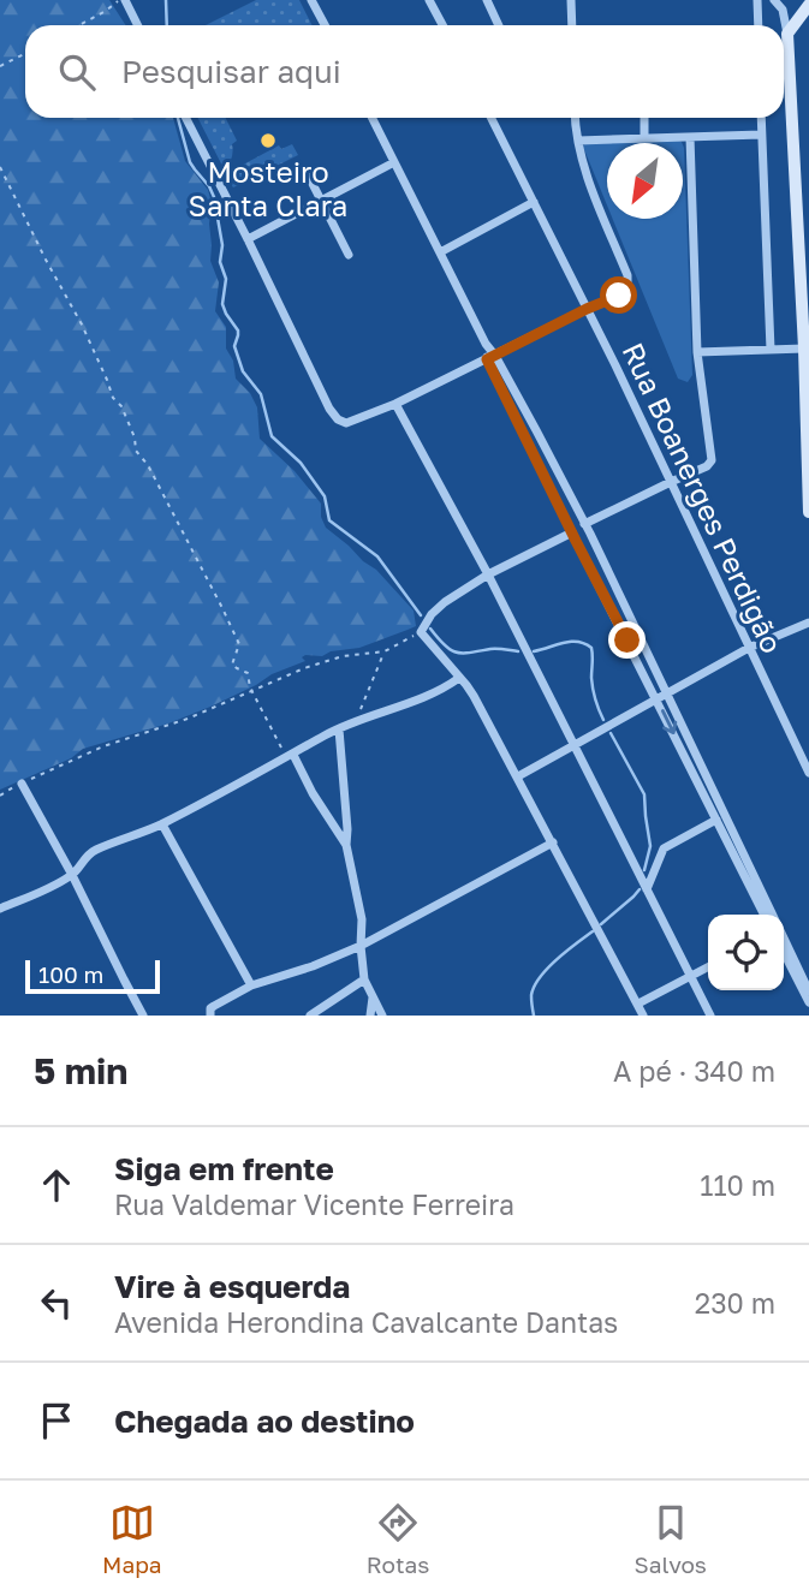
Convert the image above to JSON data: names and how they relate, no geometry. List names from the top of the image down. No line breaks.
{"streets":{"street":["Rua Boanerges Perdigão"]},"places":["Mosteiro Santa Clara"],"scale_bar":"100 m","north":"bottom left","page":{"search":"Pesquisar aqui","scale":"100 m","heading":["5 min","A pé · 340 m"],"list":[["Siga em frente","Rua Valdemar Vicente Ferreira","110 m"],["Vire à esquerda","Avenida Herondina Cavalcante Dantas","230 m"],"Chegada ao destino"],"nav":["Mapa","Rotas","Salvos"]}}
